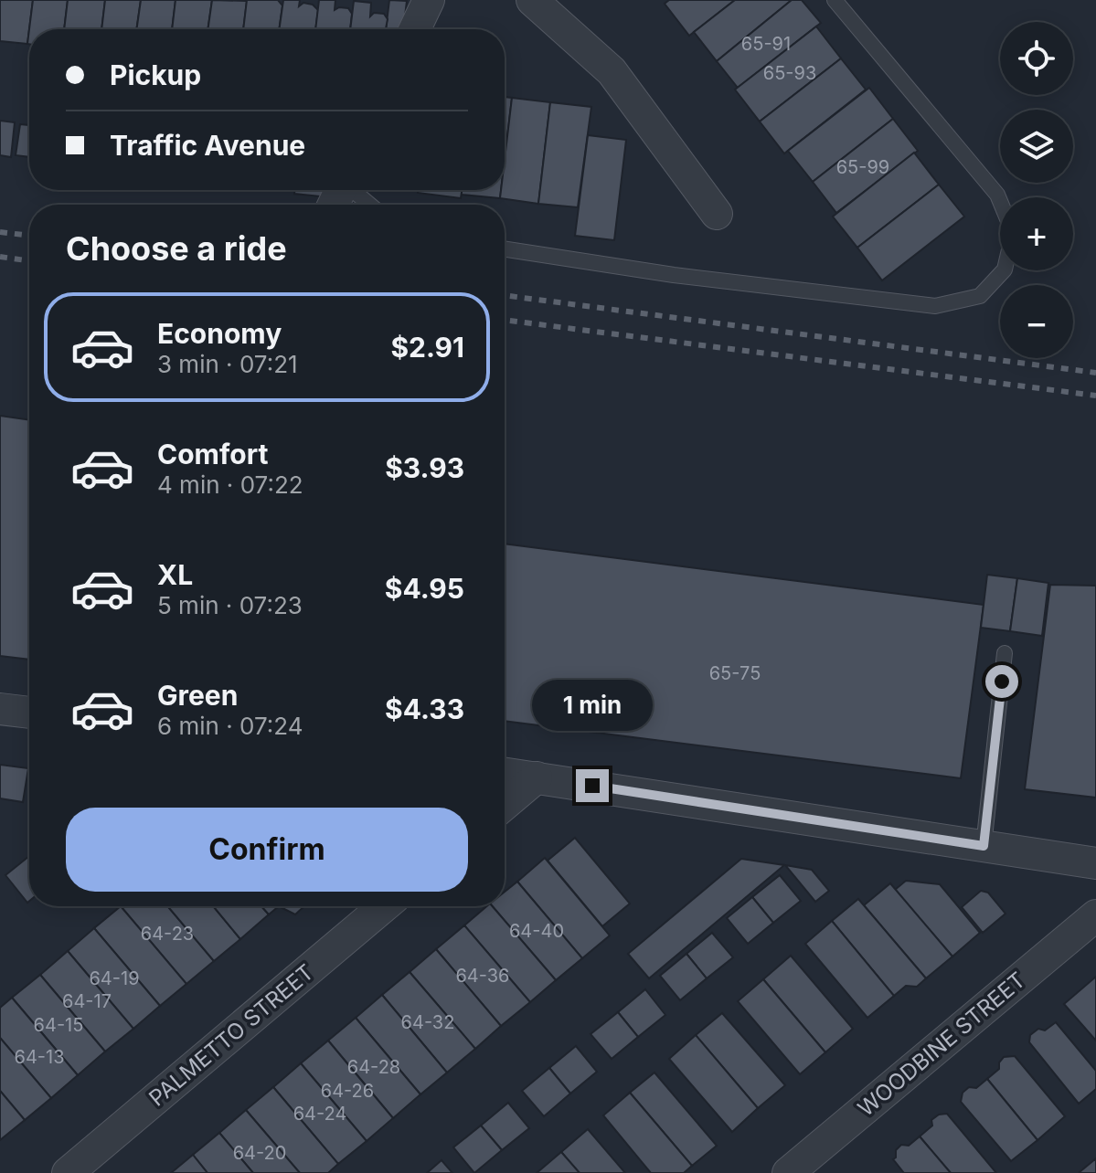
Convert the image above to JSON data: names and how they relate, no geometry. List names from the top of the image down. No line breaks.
{"streets":{"street":["PALMETTO STREET","WOODBINE STREET"]},"house_numbers":["65-91","65-93","65-99","65-75","64-40","64-23","64-36","64-19","64-17","64-32","64-15","64-13","64-28","64-26","64-24","64-20"],"page":{"map_buttons":["+","−"],"banner":["Pickup","Traffic Avenue"],"heading":"Choose a ride","list":[{"name":"Economy","note":"3 min · 07:21","value":"$2.91"},{"name":"Comfort","note":"4 min · 07:22","value":"$3.93"},{"name":"XL","note":"5 min · 07:23","value":"$4.95"},{"name":"Green","note":"6 min · 07:24","value":"$4.33"}],"bubble":"1 min","buttons":"Confirm"}}
